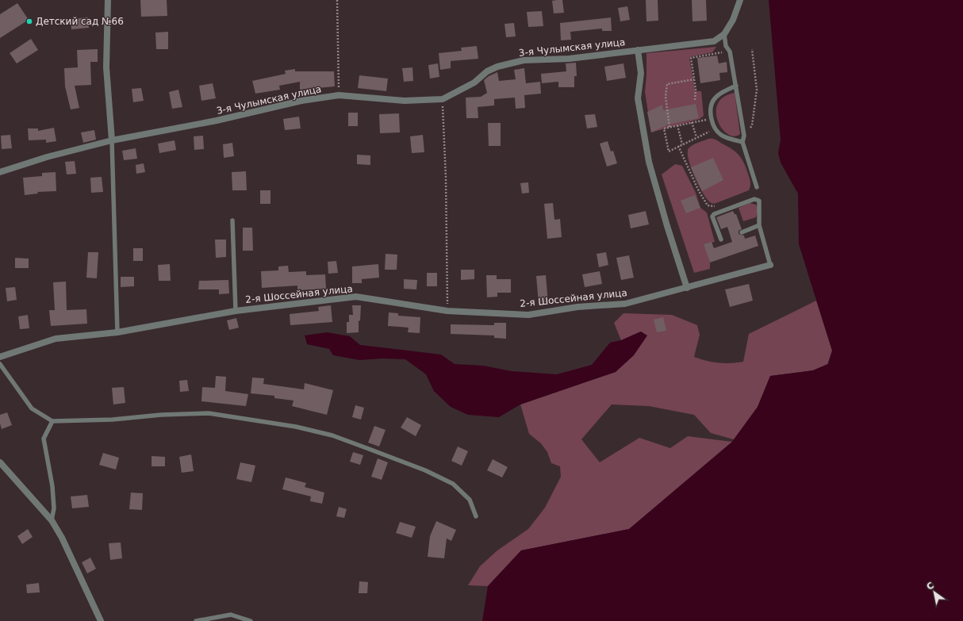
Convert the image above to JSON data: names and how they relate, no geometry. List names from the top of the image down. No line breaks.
{"streets":{"street":["3-я Чулымская улица","2-я Шоссейная улица"]},"places":["Детский сад №66"],"north":"top left"}
